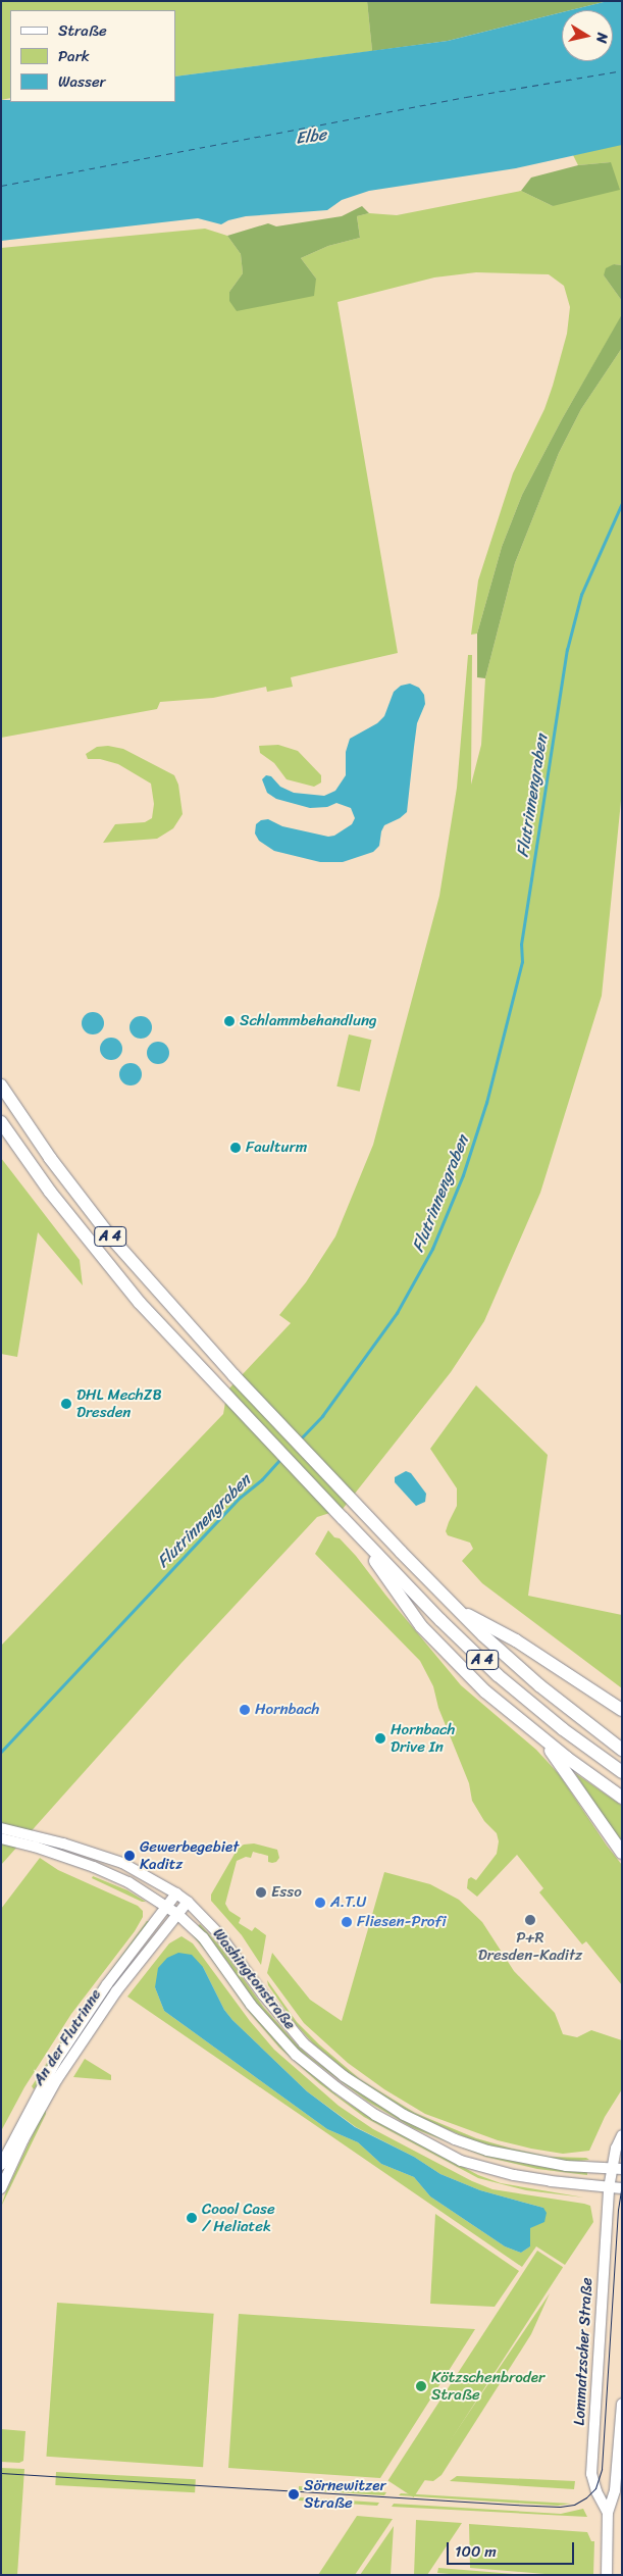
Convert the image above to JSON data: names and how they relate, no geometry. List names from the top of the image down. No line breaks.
{"streets":{"highway":["A 4"],"main road":["Washingtonstraße","An der Flutrinne","Lommatzscher Straße"]},"crossings":[["Washingtonstraße","An der Flutrinne"],["Washingtonstraße","Lommatzscher Straße"]],"water":["Elbe","Flutrinnengraben"],"places":["Schlammbehandlung","Faulturm","DHL MechZB Dresden","Hornbach","Hornbach Drive In","Gewerbegebiet Kaditz","Esso","A.T.U","P+R Dresden-Kaditz","Fliesen-Profi","Coool Case / Heliatek","Kötzschenbroder Straße","Sörnewitzer Straße"],"legend":["Straße","Park","Wasser"],"scale_bar":"100 m","north":"right"}
